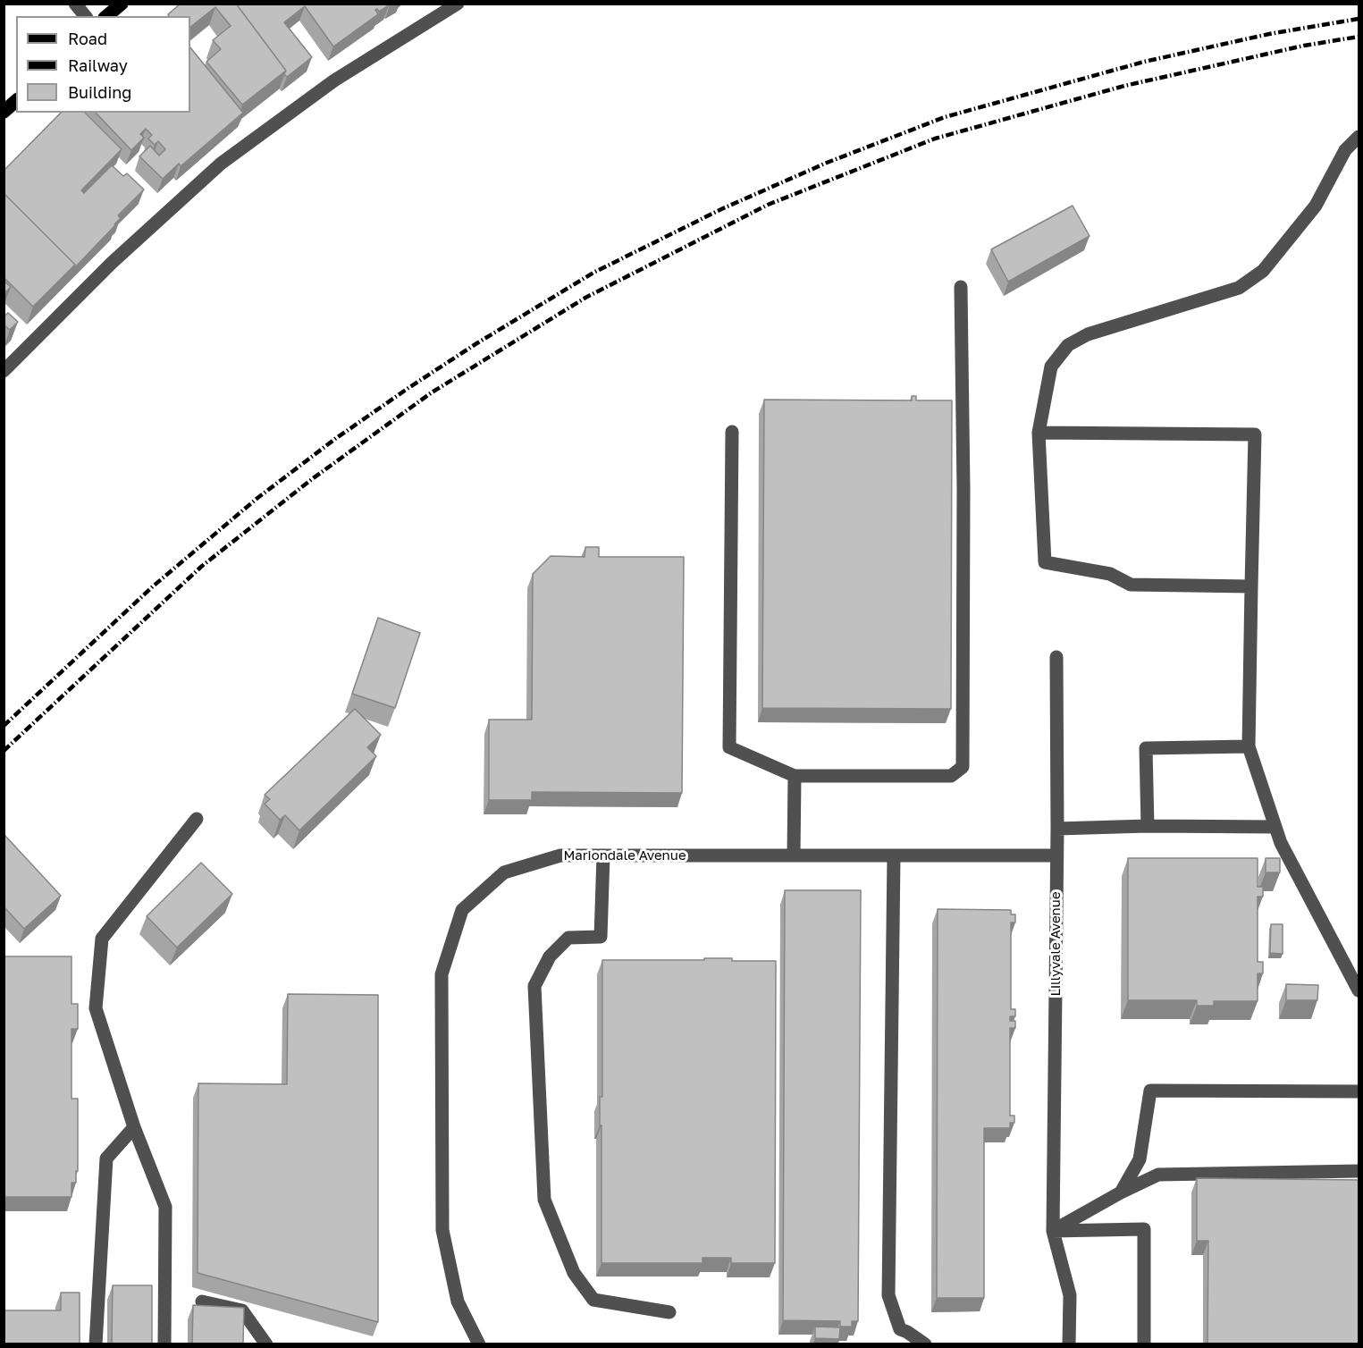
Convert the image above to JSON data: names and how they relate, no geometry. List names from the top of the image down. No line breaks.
{"streets":{"street":["Mariondale Avenue","Lillyvale Avenue"]},"crossings":[["Mariondale Avenue","Lillyvale Avenue"]],"legend":["Road","Railway","Building"]}
